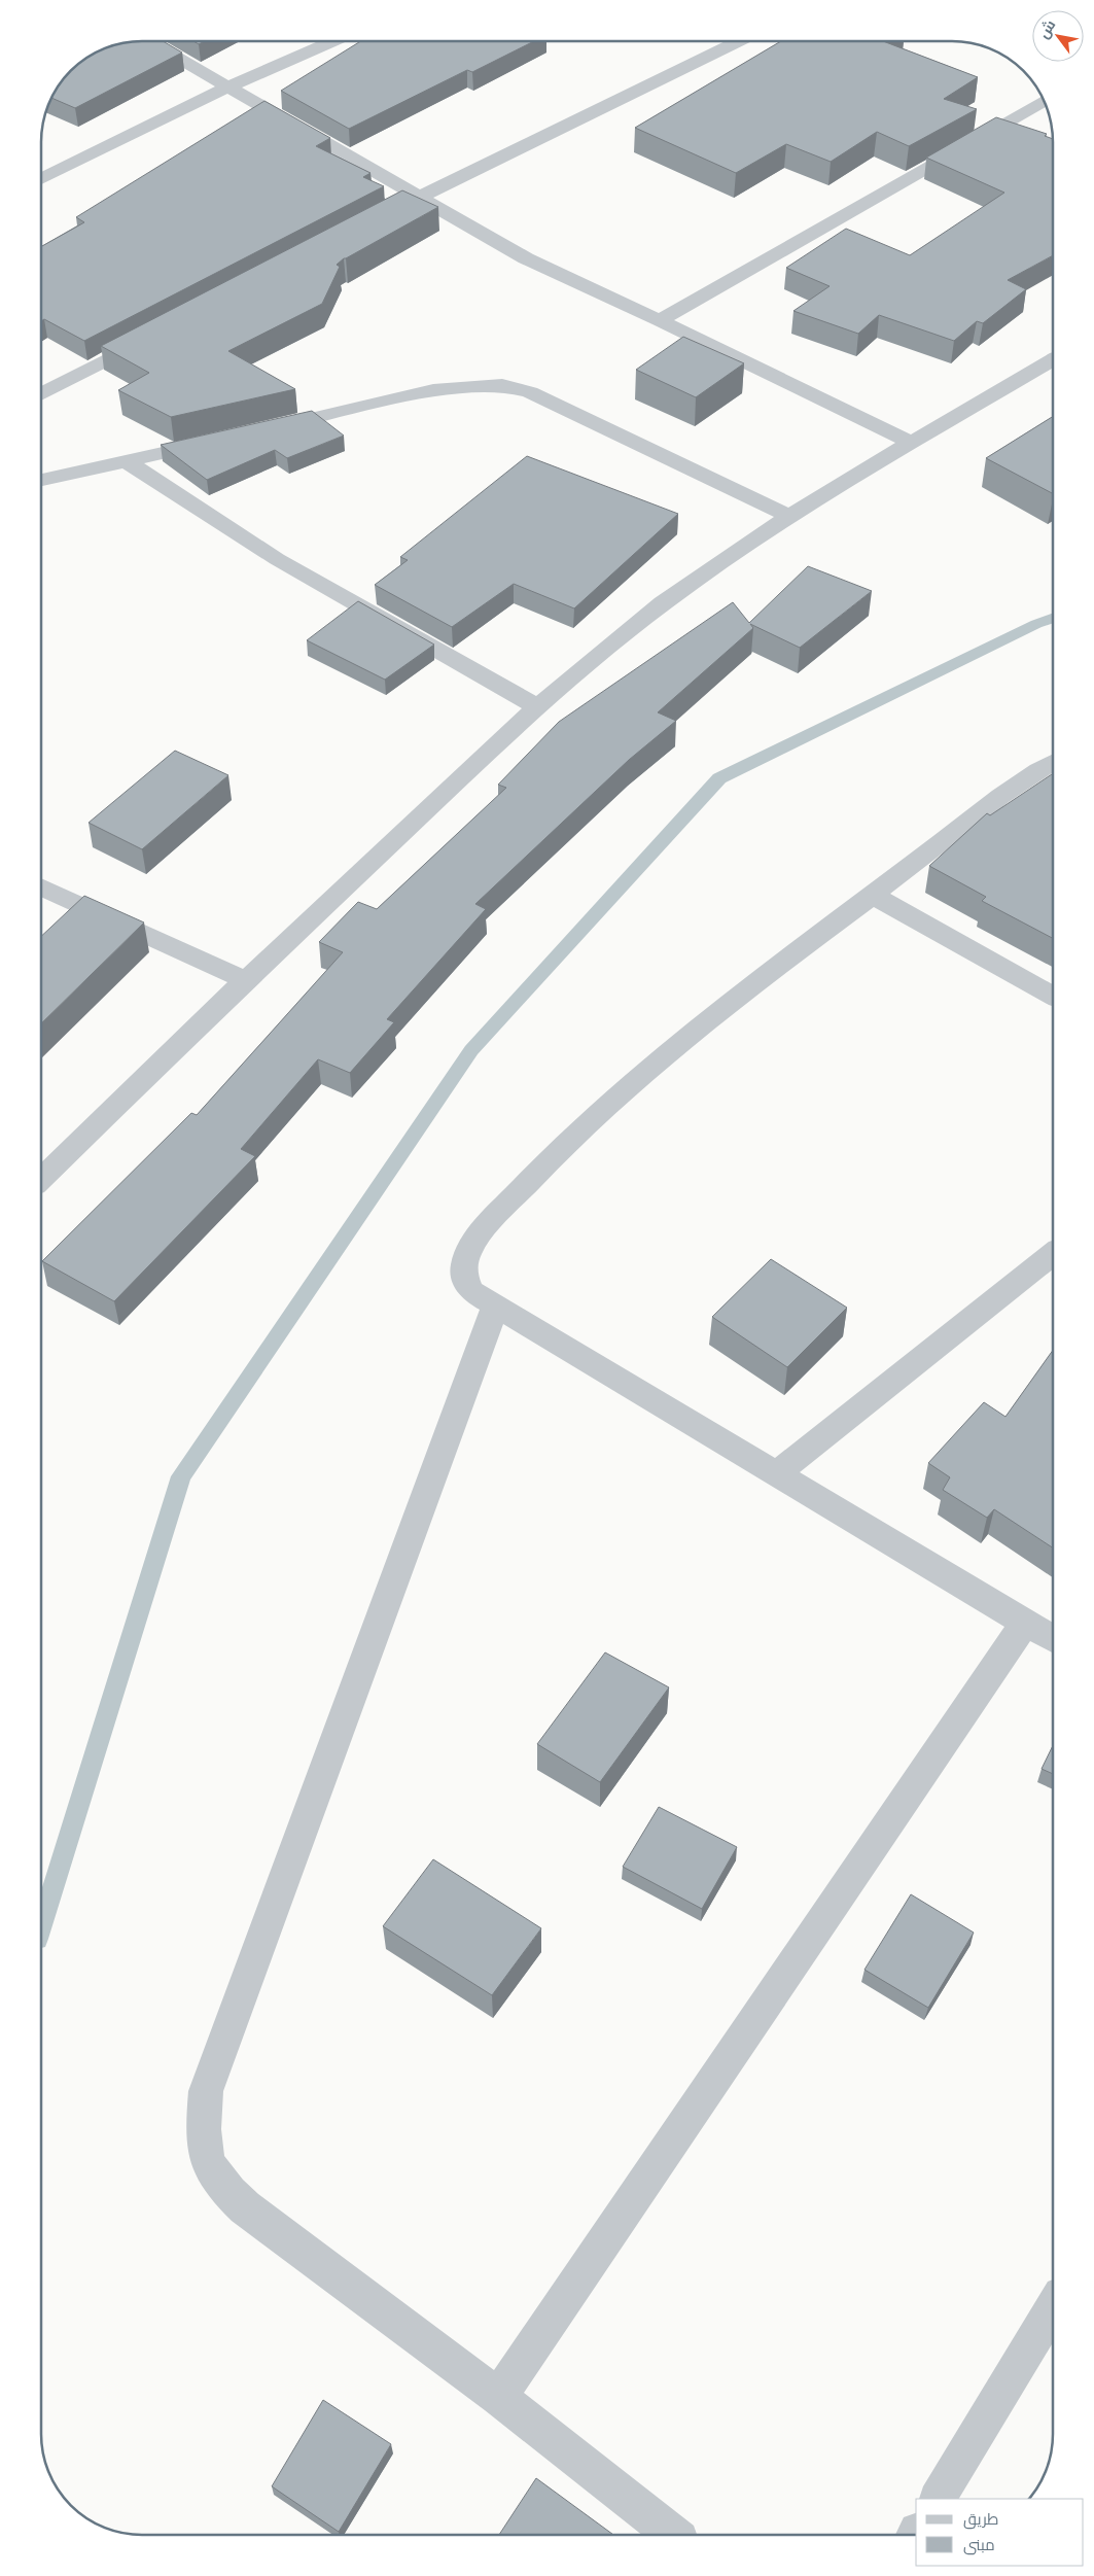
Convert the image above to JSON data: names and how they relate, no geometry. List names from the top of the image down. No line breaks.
{"legend":["طريق","مبنى"],"north":"top left"}
